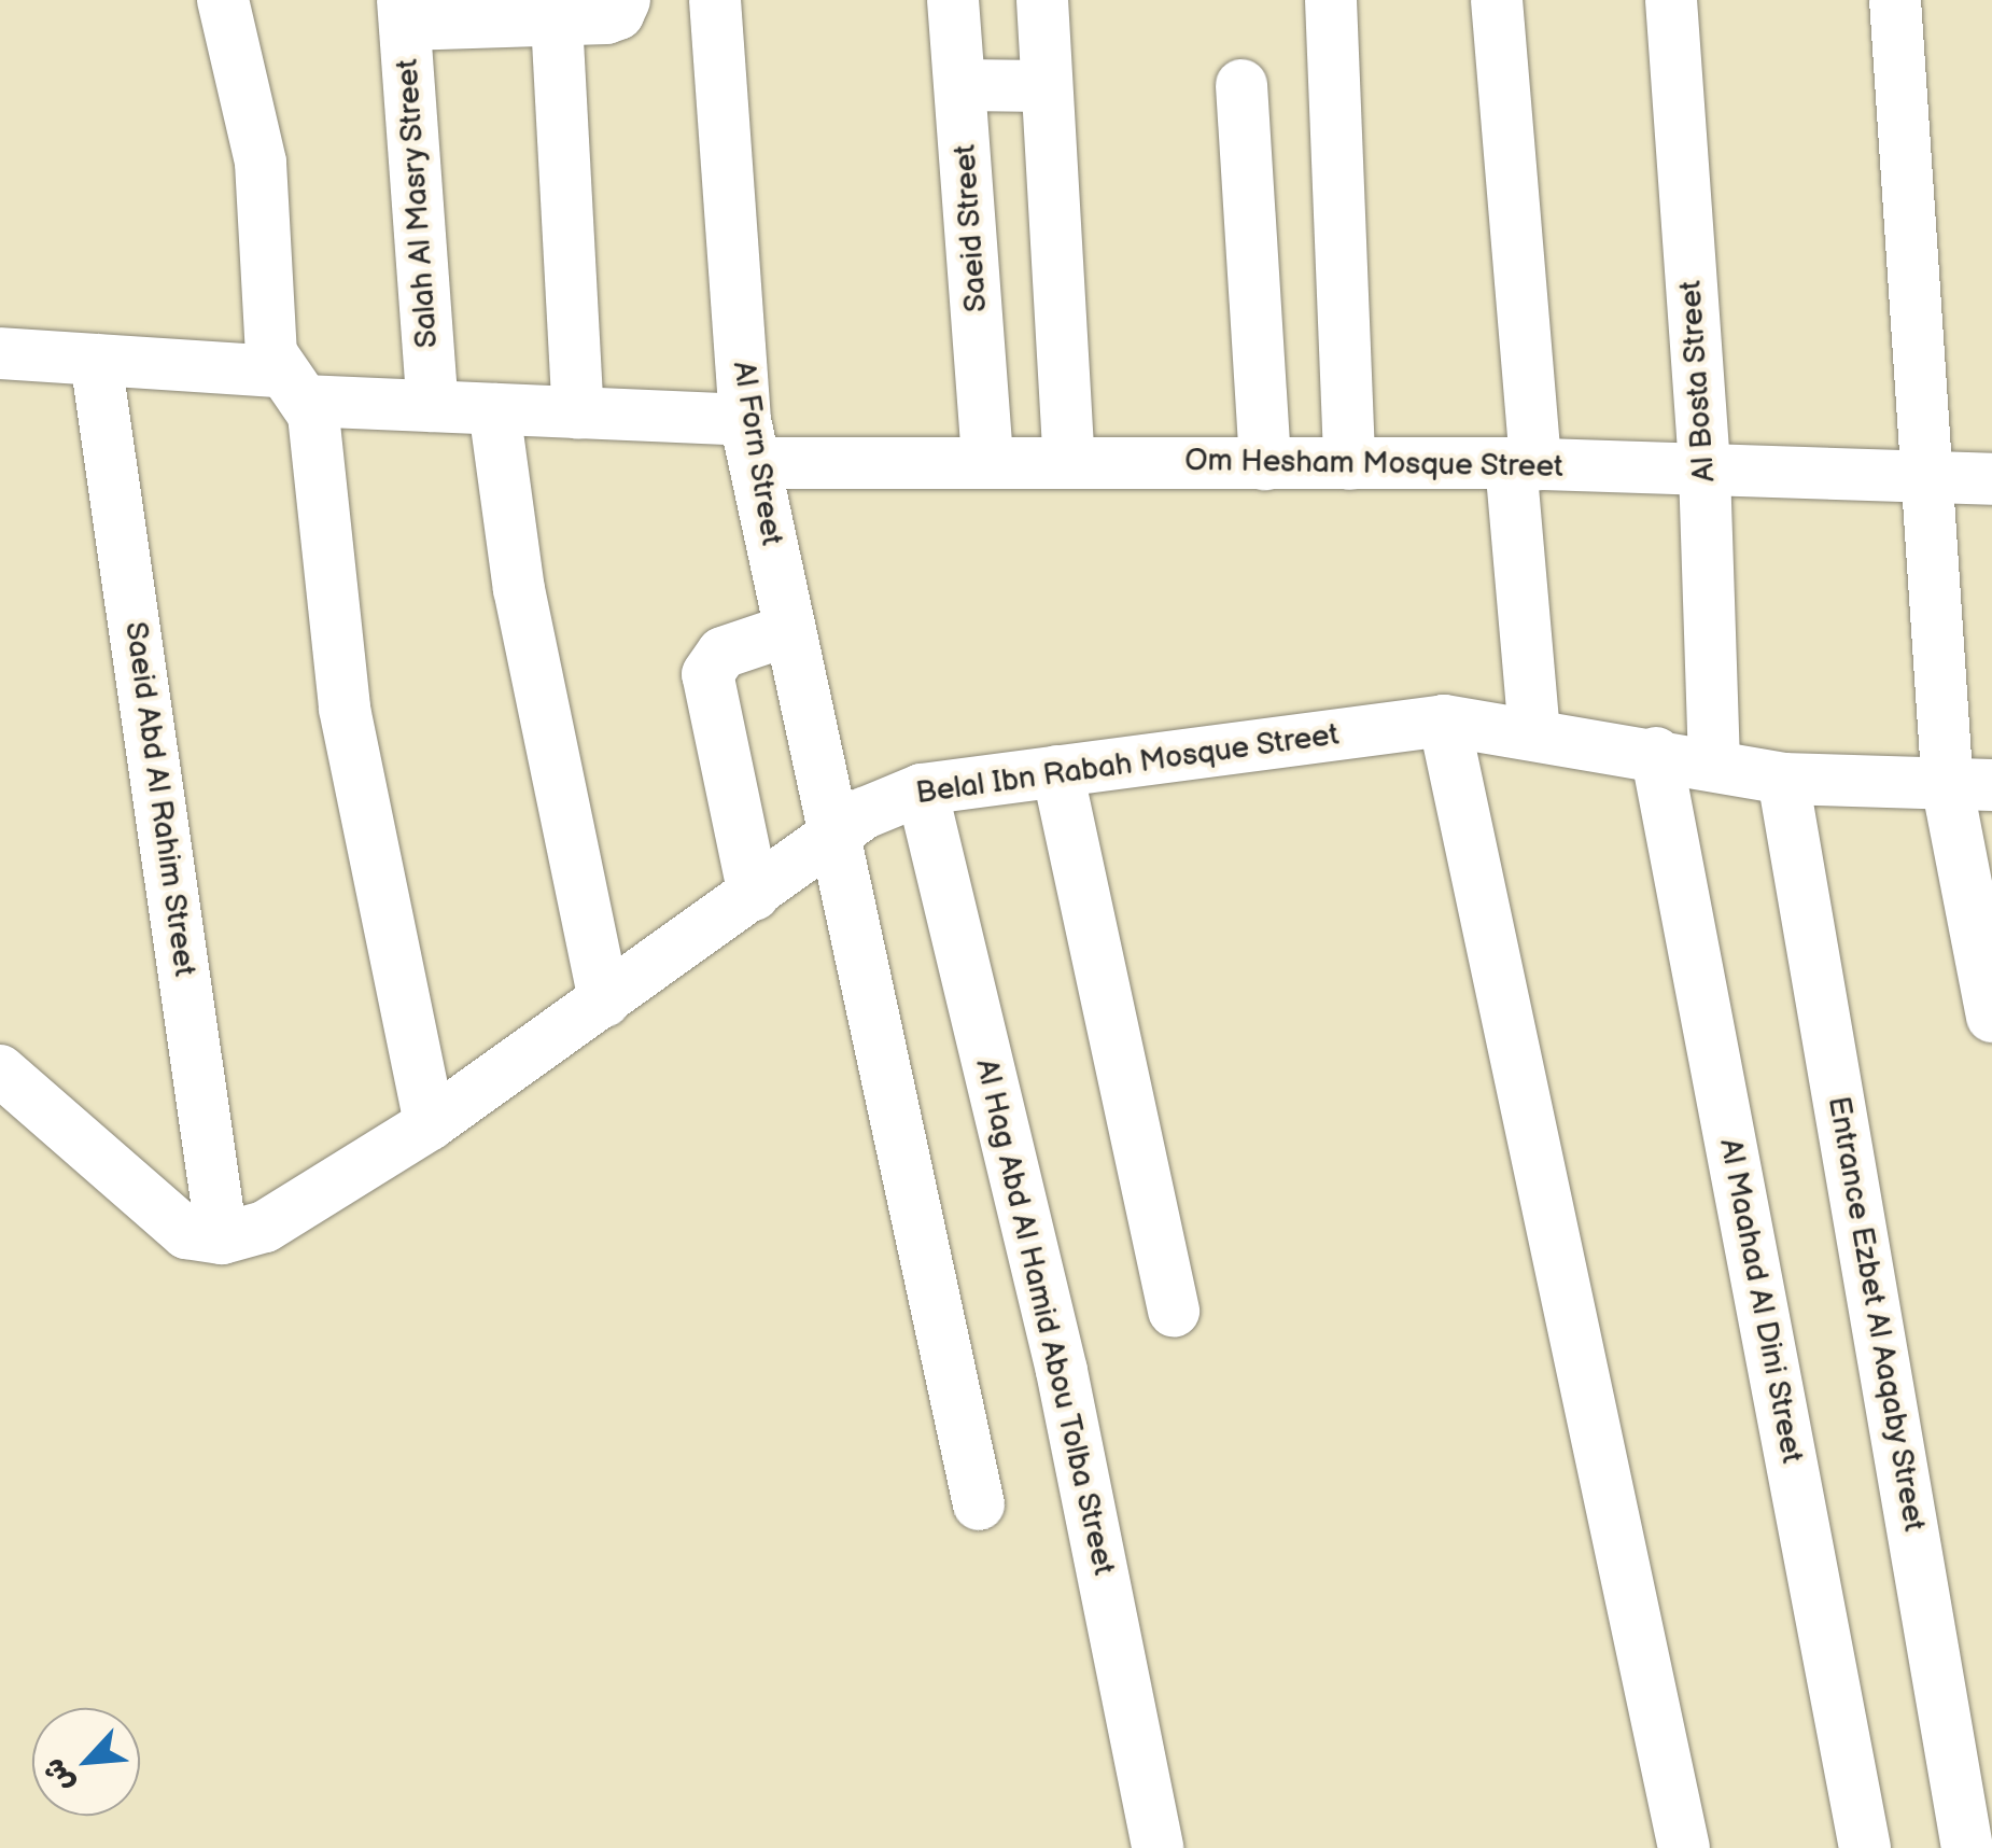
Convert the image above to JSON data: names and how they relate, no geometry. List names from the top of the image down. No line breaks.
{"streets":{"street":["Salah Al Masry Street","Saeid Street","Al Bosta Street","Al Forn Street","Om Hesham Mosque Street","Belal Ibn Rabah Mosque Street","Saeid Abd Al Rahim Street","Al Maahad Al Dini Street","Entrance Ezbet Al Aaqaby Street","Al Hag Abd Al Hamid Abou Tolba Street"]},"crossings":[["Salah Al Masry Street","Om Hesham Mosque Street"],["Saeid Street","Om Hesham Mosque Street"],["Al Bosta Street","Om Hesham Mosque Street"],["Al Bosta Street","Belal Ibn Rabah Mosque Street"],["Al Forn Street","Om Hesham Mosque Street"],["Al Forn Street","Belal Ibn Rabah Mosque Street"],["Om Hesham Mosque Street","Saeid Abd Al Rahim Street"],["Belal Ibn Rabah Mosque Street","Saeid Abd Al Rahim Street"],["Belal Ibn Rabah Mosque Street","Al Maahad Al Dini Street"],["Belal Ibn Rabah Mosque Street","Entrance Ezbet Al Aaqaby Street"],["Belal Ibn Rabah Mosque Street","Al Hag Abd Al Hamid Abou Tolba Street"]],"north":"bottom left"}
